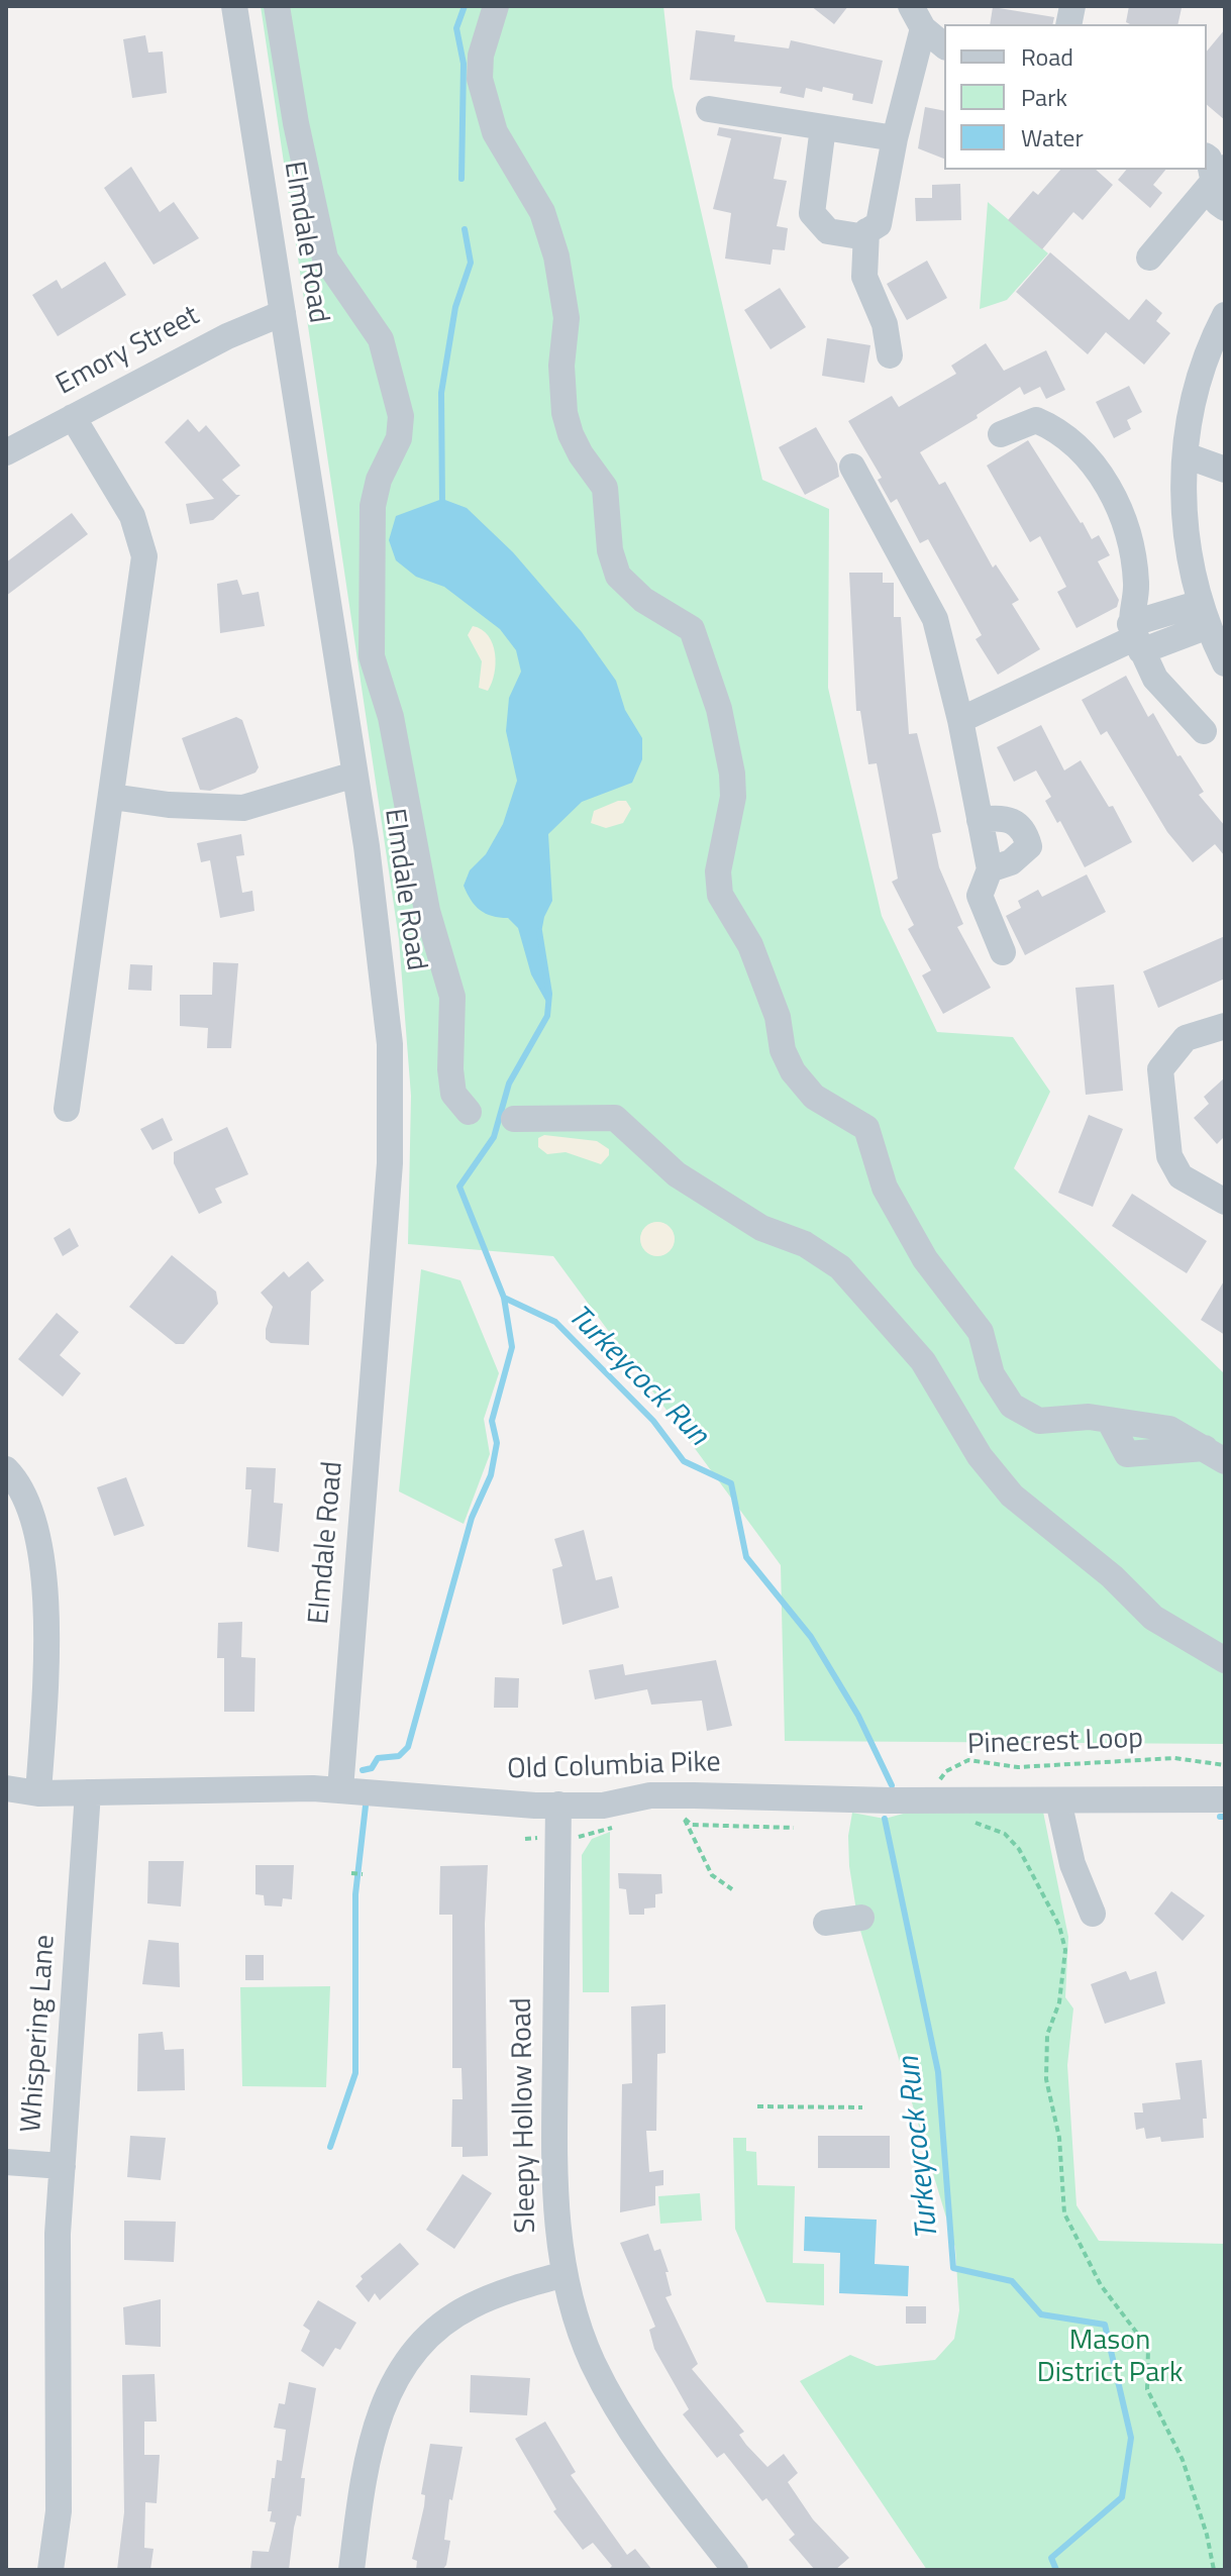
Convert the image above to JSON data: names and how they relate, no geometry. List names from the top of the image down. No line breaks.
{"streets":{"street":["Elmdale Road","Emory Street","Old Columbia Pike","Whispering Lane","Sleepy Hollow Road"],"path":["Pinecrest Loop"]},"crossings":[["Elmdale Road","Emory Street"],["Elmdale Road","Old Columbia Pike"],["Pinecrest Loop","Old Columbia Pike"],["Old Columbia Pike","Whispering Lane"],["Old Columbia Pike","Sleepy Hollow Road"]],"water":["Turkeycock Run"],"parks":["Mason District Park"],"legend":["Road","Park","Water"]}
